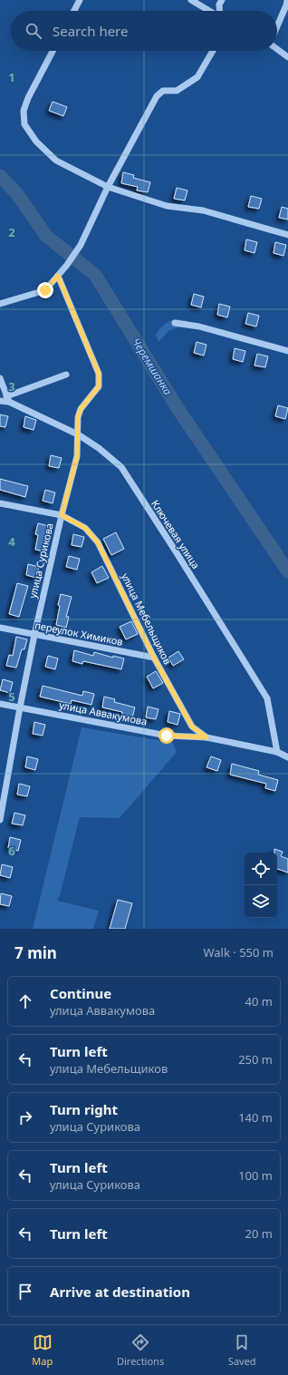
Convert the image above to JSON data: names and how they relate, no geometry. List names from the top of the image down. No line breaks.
{"streets":{"street":["Ключевая улица","улица Сурикова","улица Мебельщиков","переулок Химиков","улица Аввакумова"]},"crossings":[["Ключевая улица","улица Сурикова"],["Ключевая улица","улица Аввакумова"],["улица Сурикова","улица Мебельщиков"],["улица Сурикова","переулок Химиков"],["улица Сурикова","улица Аввакумова"],["улица Мебельщиков","переулок Химиков"],["улица Мебельщиков","улица Аввакумова"]],"water":["Черемшанка"],"page":{"search":"Search here","heading":["7 min","Walk · 550 m"],"list":[["Continue","улица Аввакумова","40 m"],["Turn left","улица Мебельщиков","250 m"],["Turn right","улица Сурикова","140 m"],["Turn left","улица Сурикова","100 m"],["Turn left","20 m"],"Arrive at destination"],"nav":["Map","Directions","Saved"]},"grid":{"rows":["1","2","3","4","5","6"]}}
